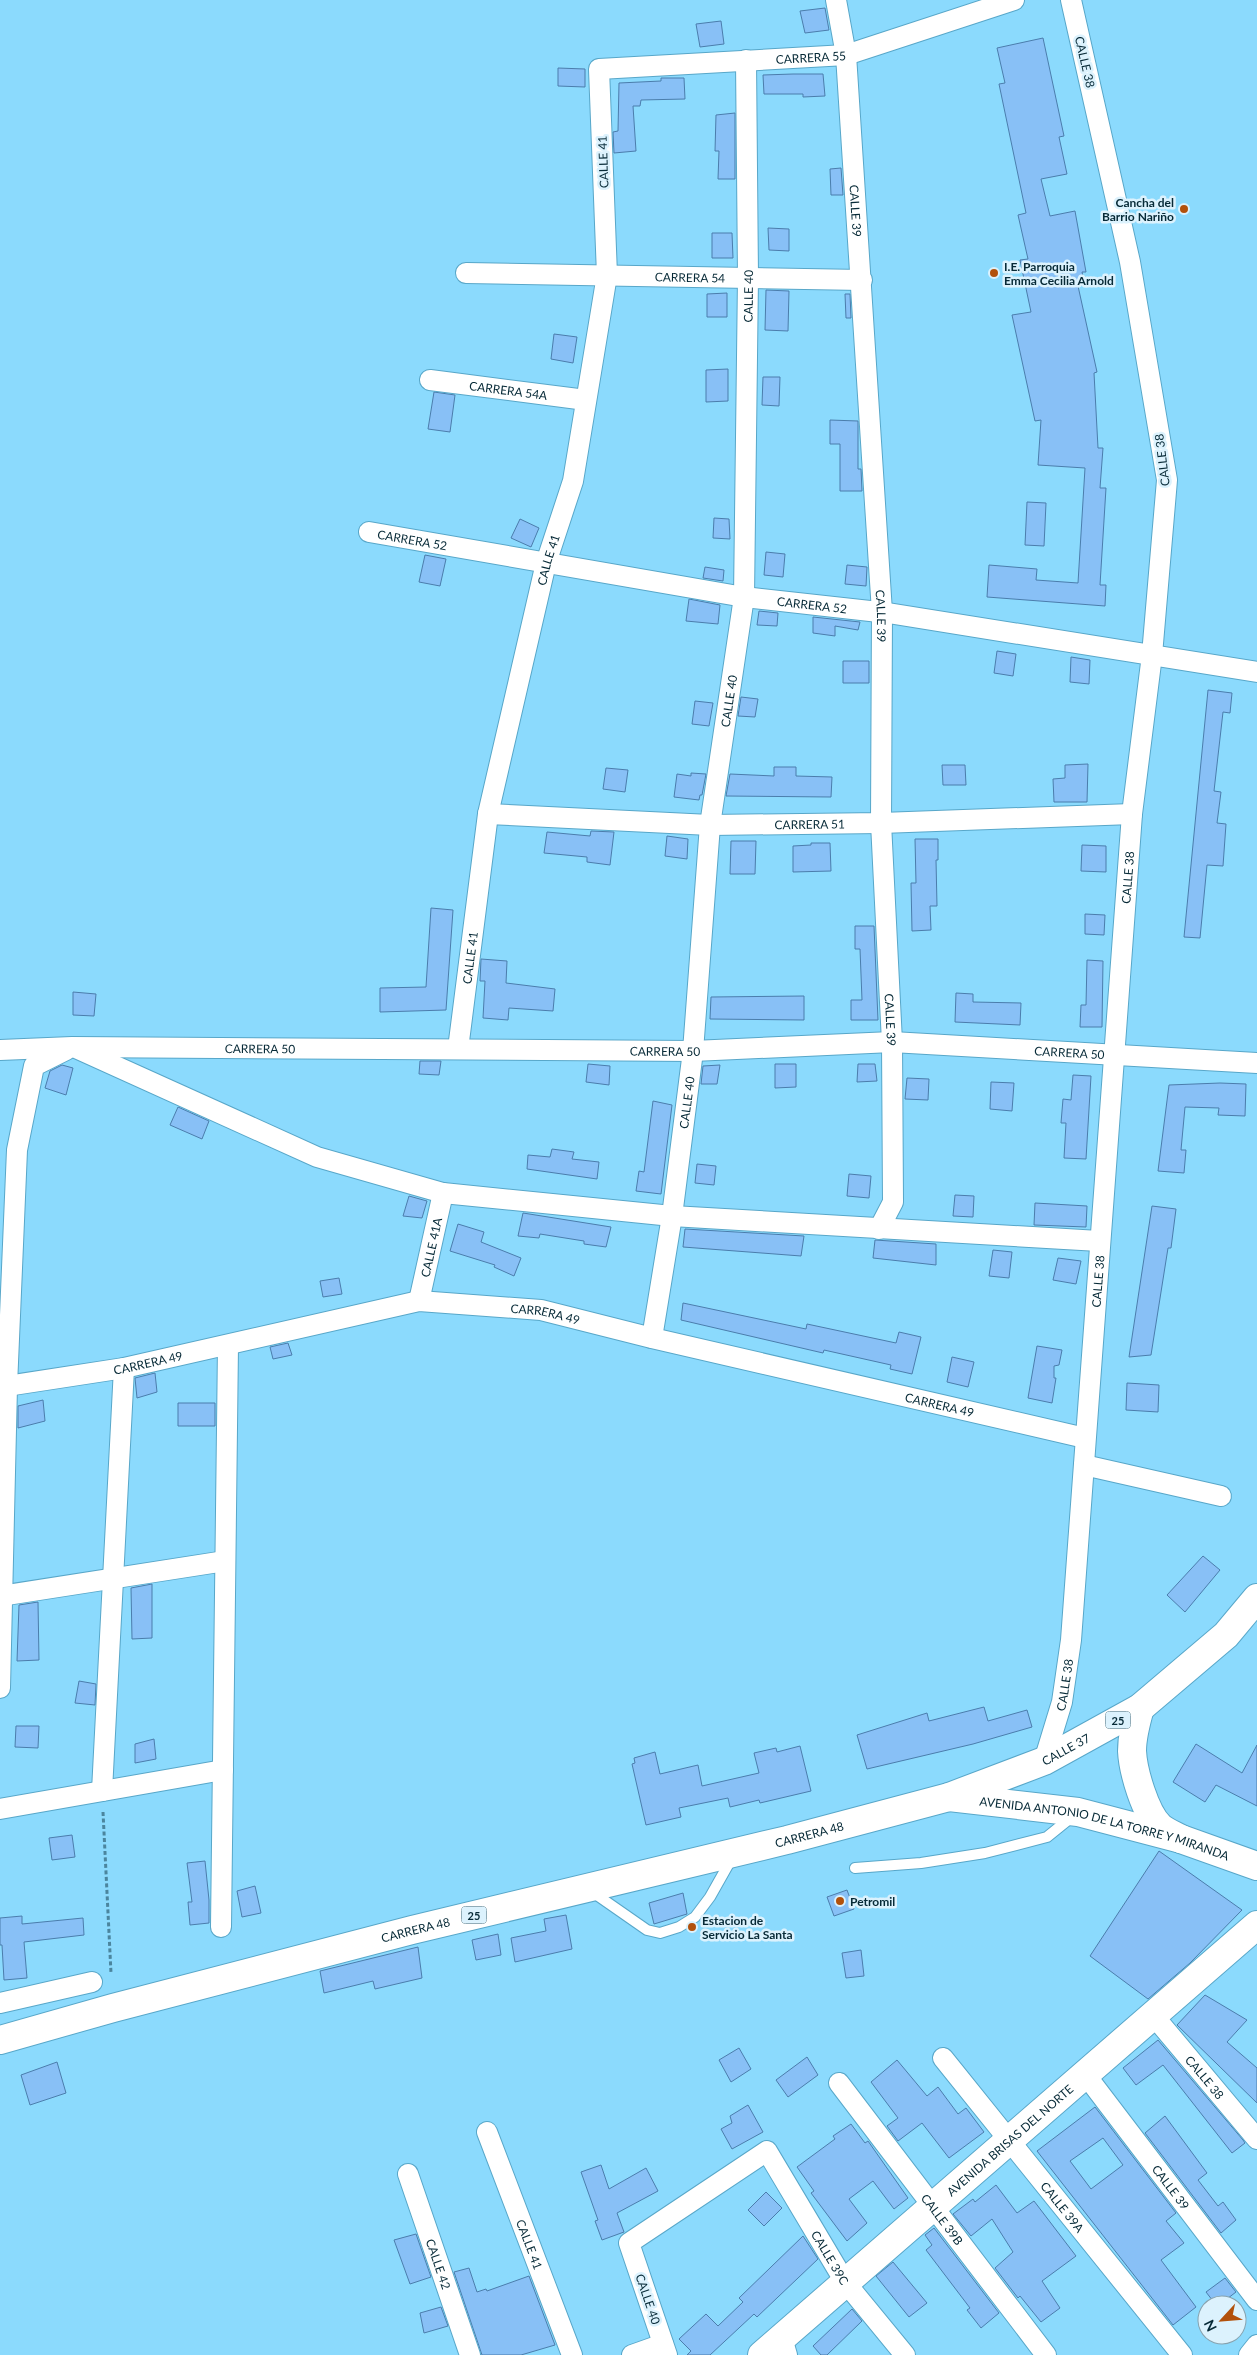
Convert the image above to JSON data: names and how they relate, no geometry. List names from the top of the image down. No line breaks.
{"streets":{"main road":["25","CALLE 37","AVENIDA ANTONIO DE LA TORRE Y MIRANDA","CARRERA 48","AVENIDA BRISAS DEL NORTE"],"street":["CARRERA 55","CALLE 38","CALLE 41","CALLE 39","CARRERA 54","CALLE 40","CARRERA 54A","CARRERA 52","CARRERA 51","CARRERA 50","CALLE 41A","CARRERA 49","CALLE 39A","CALLE 39B","CALLE 39C","CALLE 42"]},"crossings":[["CARRERA 55","CALLE 41"],["CARRERA 55","CALLE 39"],["CARRERA 55","CALLE 40"],["CALLE 38","CARRERA 52"],["CALLE 38","CARRERA 51"],["CALLE 38","CARRERA 50"],["CALLE 38","CARRERA 49"],["CALLE 38","CALLE 37"],["CALLE 38","AVENIDA BRISAS DEL NORTE"],["CALLE 41","CARRERA 54"],["CALLE 41","CARRERA 54A"],["CALLE 41","CARRERA 52"],["CALLE 41","CARRERA 51"],["CALLE 41","CARRERA 50"],["CALLE 39","CARRERA 54"],["CALLE 39","CARRERA 52"],["CALLE 39","CARRERA 51"],["CALLE 39","CARRERA 50"],["CALLE 39","AVENIDA BRISAS DEL NORTE"],["CARRERA 54","CALLE 40"],["CALLE 40","CARRERA 52"],["CALLE 40","CARRERA 51"],["CALLE 40","CARRERA 50"],["CALLE 40","CARRERA 49"],["CALLE 40","CALLE 39C"],["CALLE 41A","CARRERA 49"],["CALLE 37","AVENIDA ANTONIO DE LA TORRE Y MIRANDA"],["CALLE 37","CARRERA 48"],["AVENIDA ANTONIO DE LA TORRE Y MIRANDA","CARRERA 48"],["AVENIDA BRISAS DEL NORTE","CALLE 39A"],["AVENIDA BRISAS DEL NORTE","CALLE 39B"],["AVENIDA BRISAS DEL NORTE","CALLE 39C"]],"places":["Cancha del Barrio Nariño","I.E. Parroquia Emma Cecilia Arnold","Petromil","Estacion de Servicio La Santa"],"north":"bottom left"}
